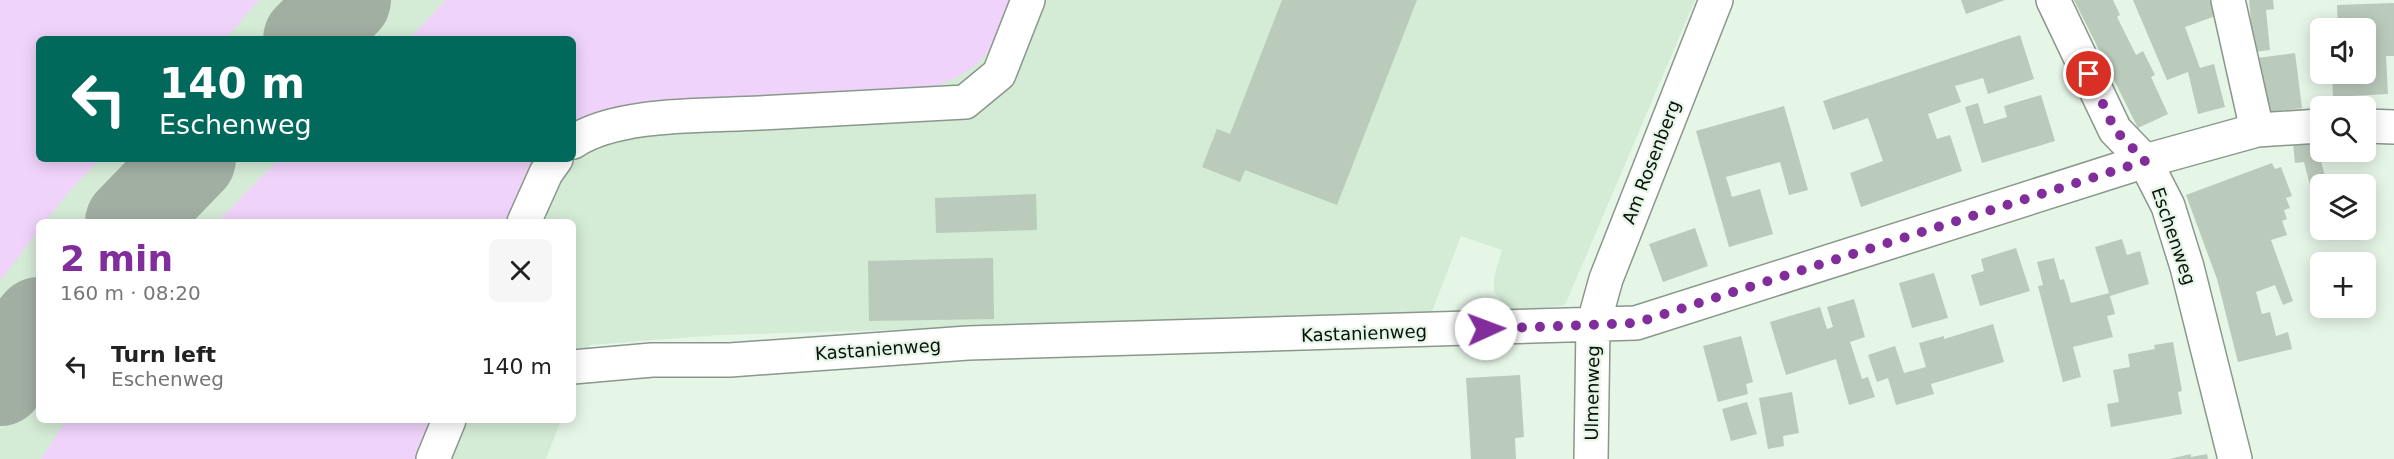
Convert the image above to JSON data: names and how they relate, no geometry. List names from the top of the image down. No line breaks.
{"streets":{"street":["Am Rosenberg","Eschenweg","Kastanienweg","Ulmenweg"]},"crossings":[["Am Rosenberg","Kastanienweg"],["Am Rosenberg","Ulmenweg"],["Eschenweg","Kastanienweg"],["Kastanienweg","Ulmenweg"]],"page":{"map_buttons":"+","turn":["140 m","Eschenweg"],"heading":["2 min","160 m · 08:20"],"list":[{"name":"Turn left","note":"Eschenweg","value":"140 m"}]}}
